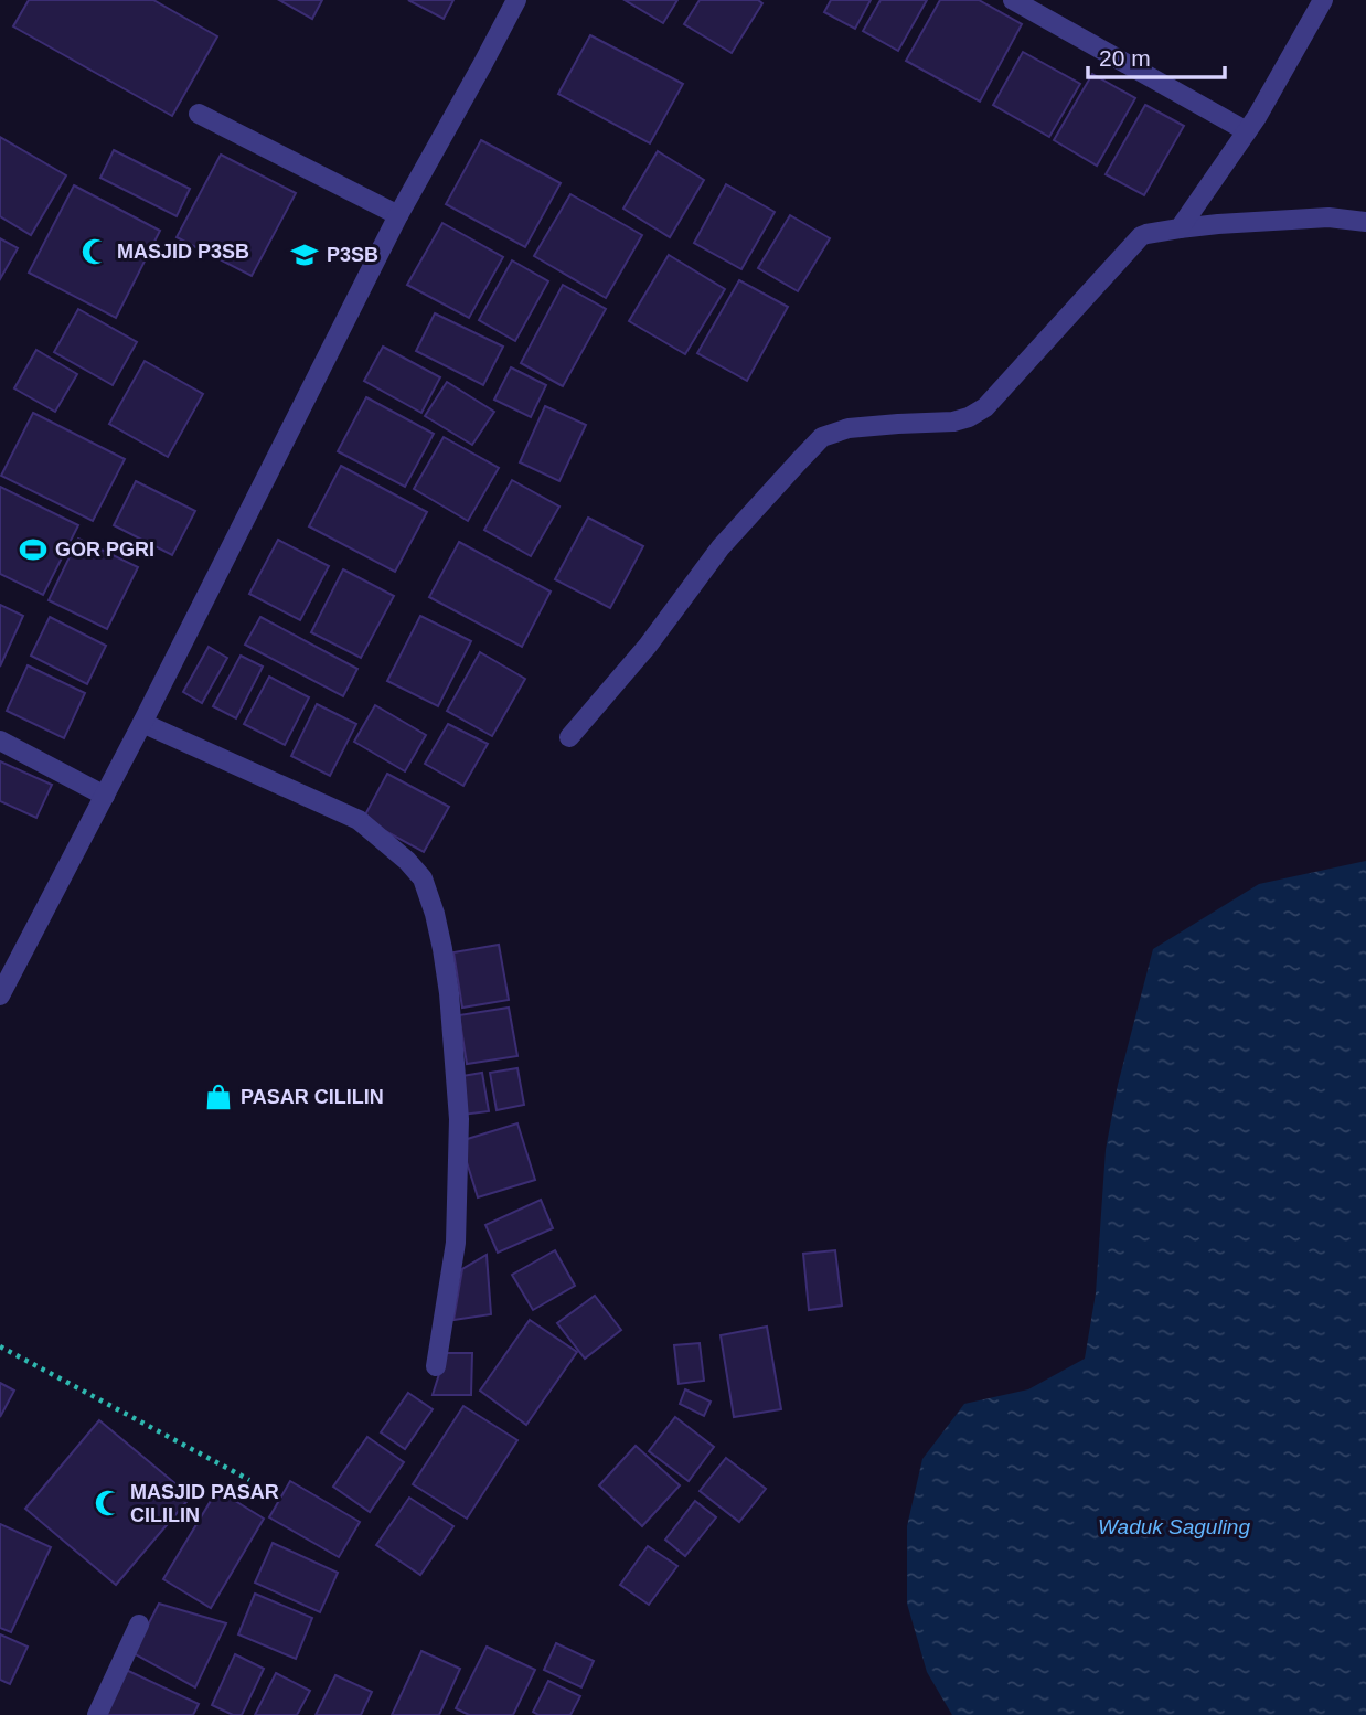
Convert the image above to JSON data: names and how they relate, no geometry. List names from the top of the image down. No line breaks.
{"water":["Waduk Saguling"],"places":{"mosque":["MASJID P3SB","MASJID PASAR CILILIN"],"school or university":["P3SB"],"sports":["GOR PGRI"],"shop":["PASAR CILILIN"]},"scale_bar":"20 m"}
